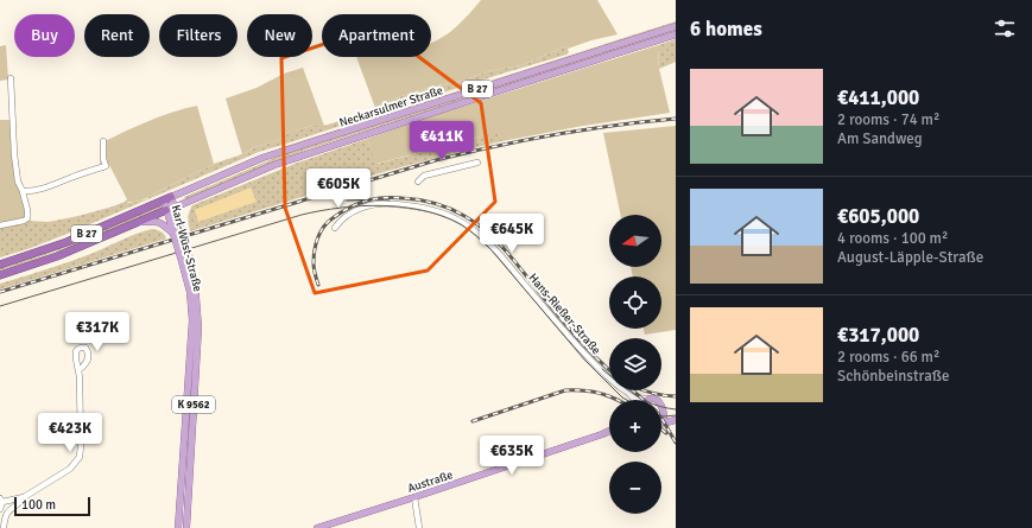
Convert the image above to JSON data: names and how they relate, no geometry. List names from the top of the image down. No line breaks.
{"streets":{"highway":["B 27"],"main road":["Neckarsulmer Straße","Karl-Wüst-Straße","K 9562","Austraße"],"street":["Hans-Rießer-Straße"]},"crossings":[["B 27","Neckarsulmer Straße"],["B 27","Karl-Wüst-Straße"],["Neckarsulmer Straße","Karl-Wüst-Straße"]],"scale_bar":"100 m","north":"left","page":{"heading":"6 homes","chip":["Buy","Rent","Filters","New","Apartment"],"list":[{"name":"€411,000","note":"2 rooms · 74 m² · Am Sandweg"},{"name":"€605,000","note":"4 rooms · 100 m² · August-Läpple-Straße"},{"name":"€317,000","note":"2 rooms · 66 m² · Schönbeinstraße"}],"price":["€411K","€605K","€645K","€317K","€423K","€635K"],"map_buttons":["+","−"],"scale":"100 m"}}
